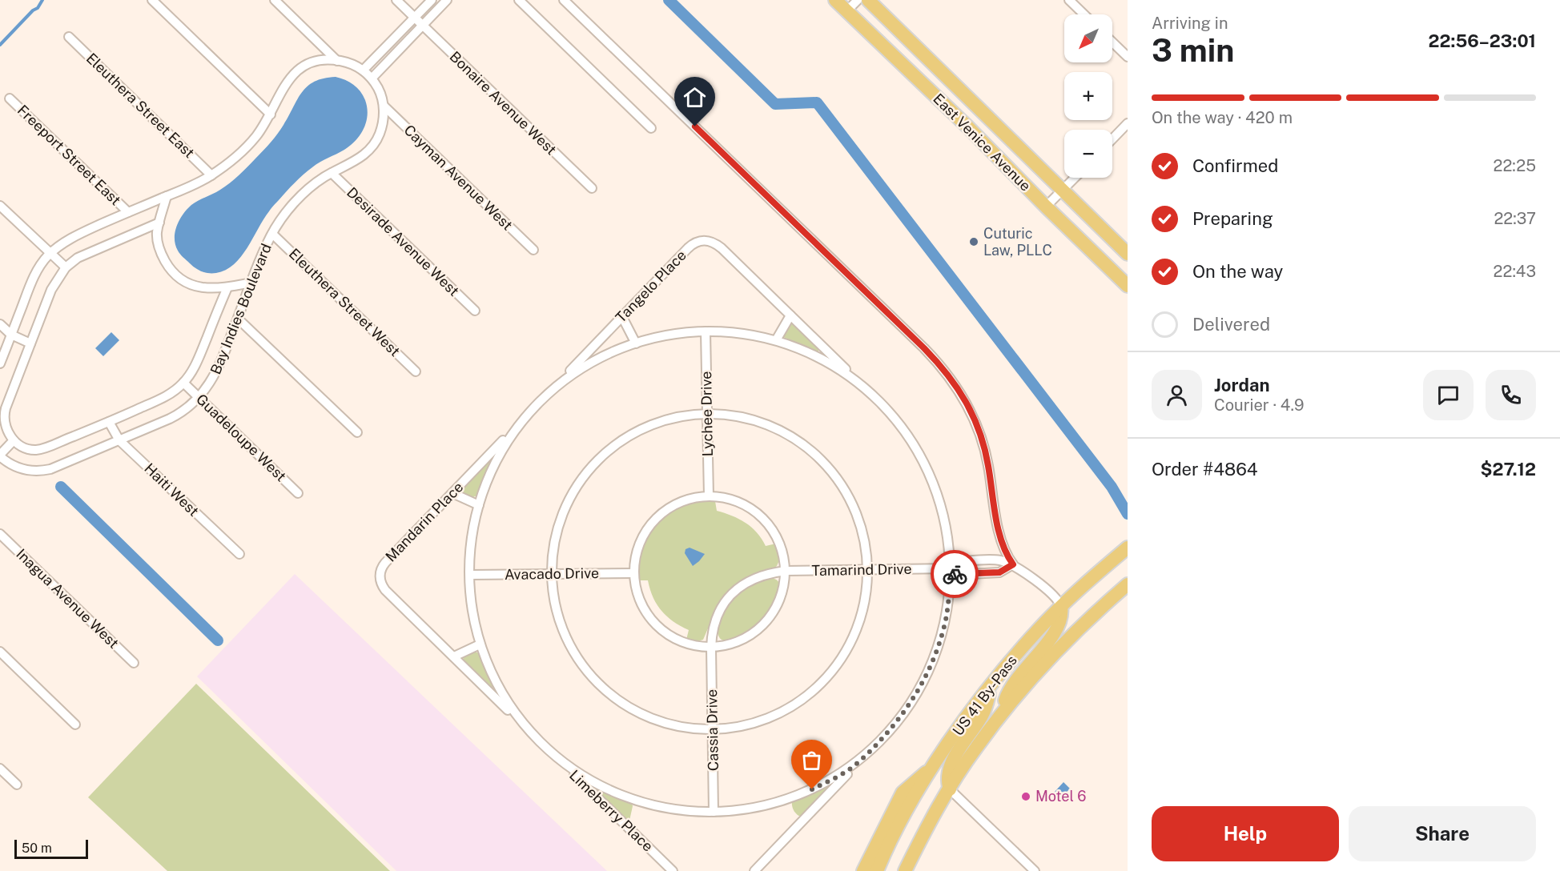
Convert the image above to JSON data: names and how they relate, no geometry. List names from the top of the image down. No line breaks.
{"streets":{"main road":["East Venice Avenue","US 41 By-Pass"],"street":["Bonaire Avenue West","Eleuthera Street East","Freeport Street East","Cayman Avenue West","Desirade Avenue West","Tangelo Place","Eleuthera Street West","Bay Indies Boulevard","Lychee Drive","Guadeloupe West","Haiti West","Mandarin Place","Tamarind Drive","Avacado Drive","Inagua Avenue West","Cassia Drive","Limeberry Place"]},"crossings":[["Eleuthera Street East","Bay Indies Boulevard"],["Freeport Street East","Bay Indies Boulevard"],["Cayman Avenue West","Bay Indies Boulevard"],["Desirade Avenue West","Bay Indies Boulevard"],["Eleuthera Street West","Bay Indies Boulevard"],["Bay Indies Boulevard","Guadeloupe West"],["Bay Indies Boulevard","Haiti West"],["Tamarind Drive","US 41 By-Pass"],["Tamarind Drive","Cassia Drive"]],"places":["Cuturic Law, PLLC","Motel 6"],"scale_bar":"50 m","north":"bottom left","page":{"heading":["3 min","Arriving in","22:56–23:01"],"panel":["Jordan","Courier · 4.9","Order #4864","$27.12"],"map_buttons":["+","−"],"bar":"On the way · 420 m","list":[["Confirmed","22:25"],["Preparing","22:37"],["On the way","22:43"],"Delivered"],"buttons":["Help","Share"],"scale":"50 m"}}
